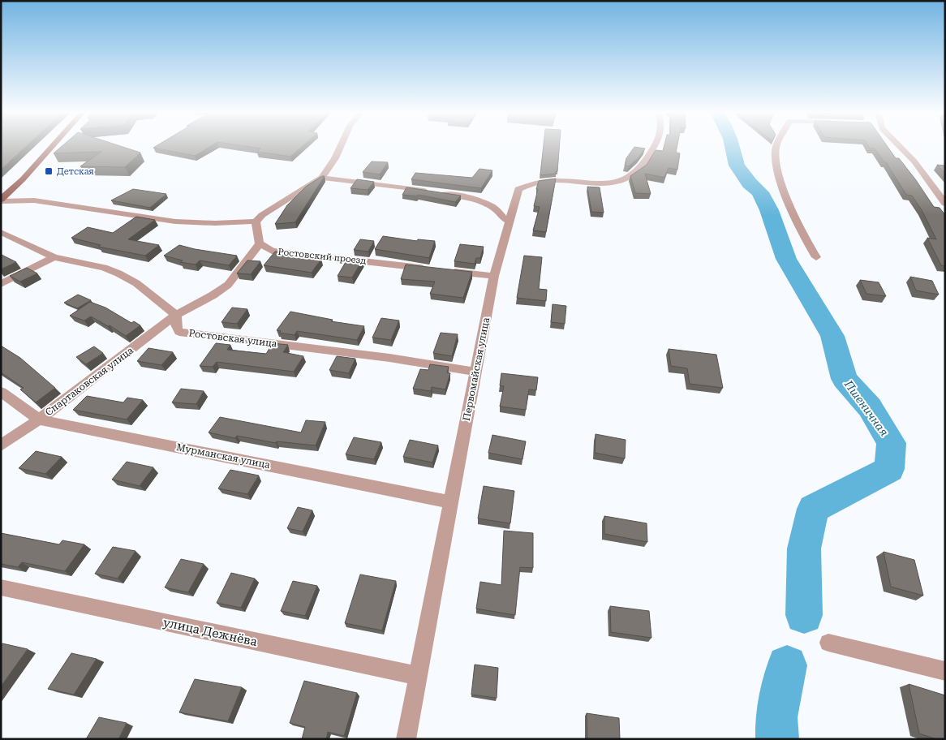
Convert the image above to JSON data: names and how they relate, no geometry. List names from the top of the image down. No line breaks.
{"streets":{"street":["Ростовский проезд","Ростовская улица","Первомайская улица","Спартаковская улица","Мурманская улица","улица Дежнёва"]},"crossings":[["Ростовский проезд","Спартаковская улица"],["Ростовская улица","Первомайская улица"],["Ростовская улица","Спартаковская улица"],["Первомайская улица","Мурманская улица"],["Первомайская улица","улица Дежнёва"],["Спартаковская улица","Мурманская улица"]],"water":["Пшеничная"],"places":{"transit":["Детская"]}}
